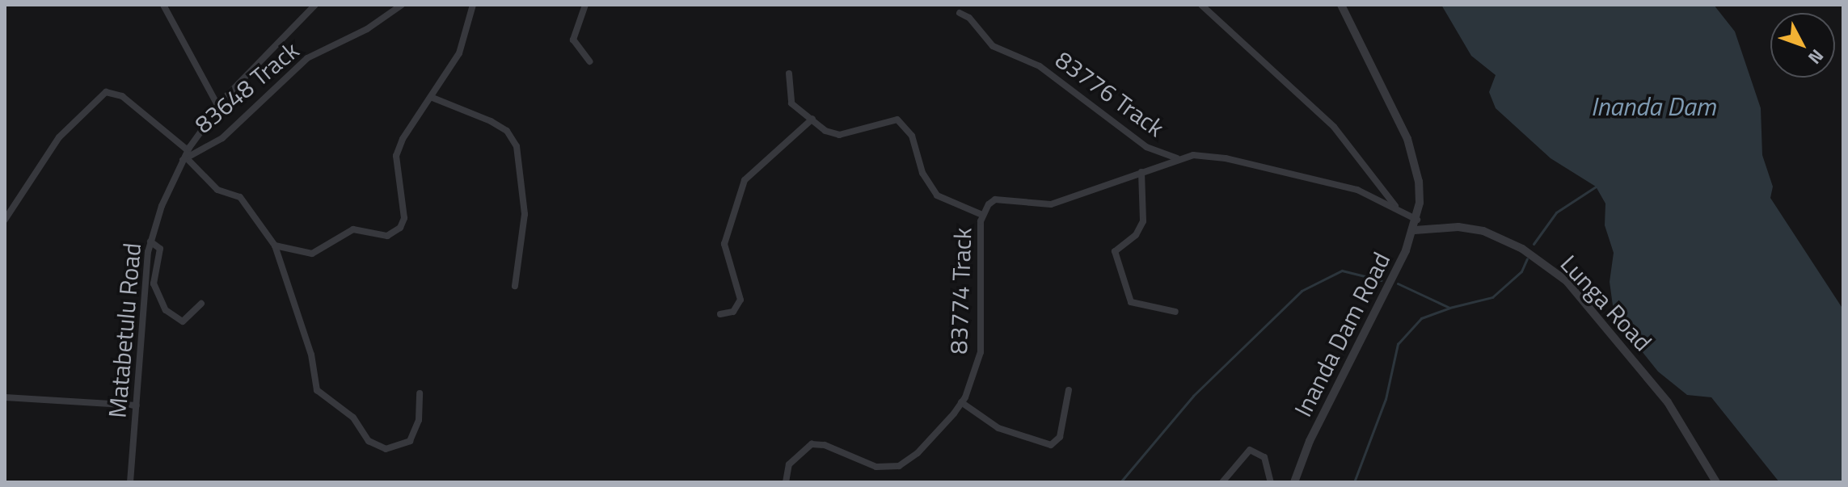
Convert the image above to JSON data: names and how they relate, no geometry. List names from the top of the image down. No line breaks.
{"streets":{"street":["83648 Track","83776 Track","83774 Track","Lunga Road","Matabetulu Road","Inanda Dam Road"]},"crossings":[["83648 Track","Matabetulu Road"],["83776 Track","83774 Track"],["83774 Track","Inanda Dam Road"],["Lunga Road","Inanda Dam Road"]],"water":["Inanda Dam"],"north":"bottom right"}
